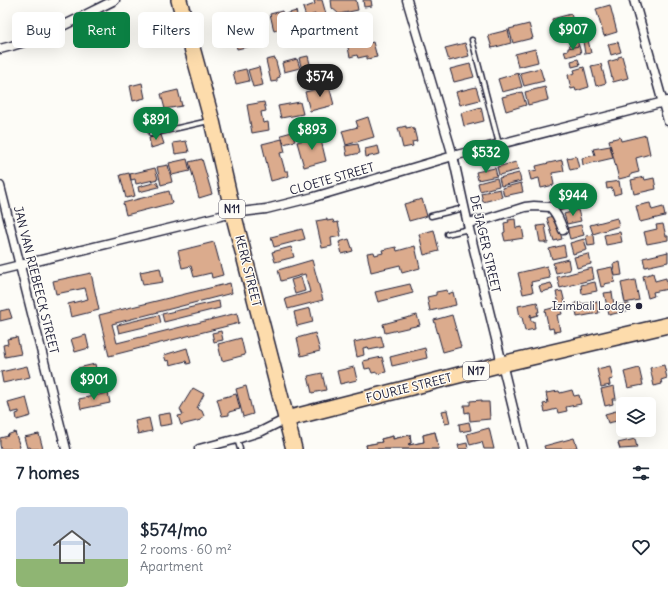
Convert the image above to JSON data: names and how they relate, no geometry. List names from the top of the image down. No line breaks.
{"streets":{"highway":["N11","KERK STREET","N17","FOURIE STREET"],"street":["CLOETE STREET","DE JAGER STREET","JAN VAN RIEBEECK STREET"]},"crossings":[["CLOETE STREET","DE JAGER STREET"],["CLOETE STREET","KERK STREET"],["CLOETE STREET","JAN VAN RIEBEECK STREET"],["DE JAGER STREET","FOURIE STREET"],["KERK STREET","FOURIE STREET"]],"places":["Izimbali Lodge"],"page":{"chip":["Buy","Rent","Filters","New","Apartment"],"price":["$907","$574","$891","$893","$532","$944","$901"],"heading":"7 homes","list":[{"name":"$574/mo","note":"2 rooms · 60 m² · Apartment"}]}}
